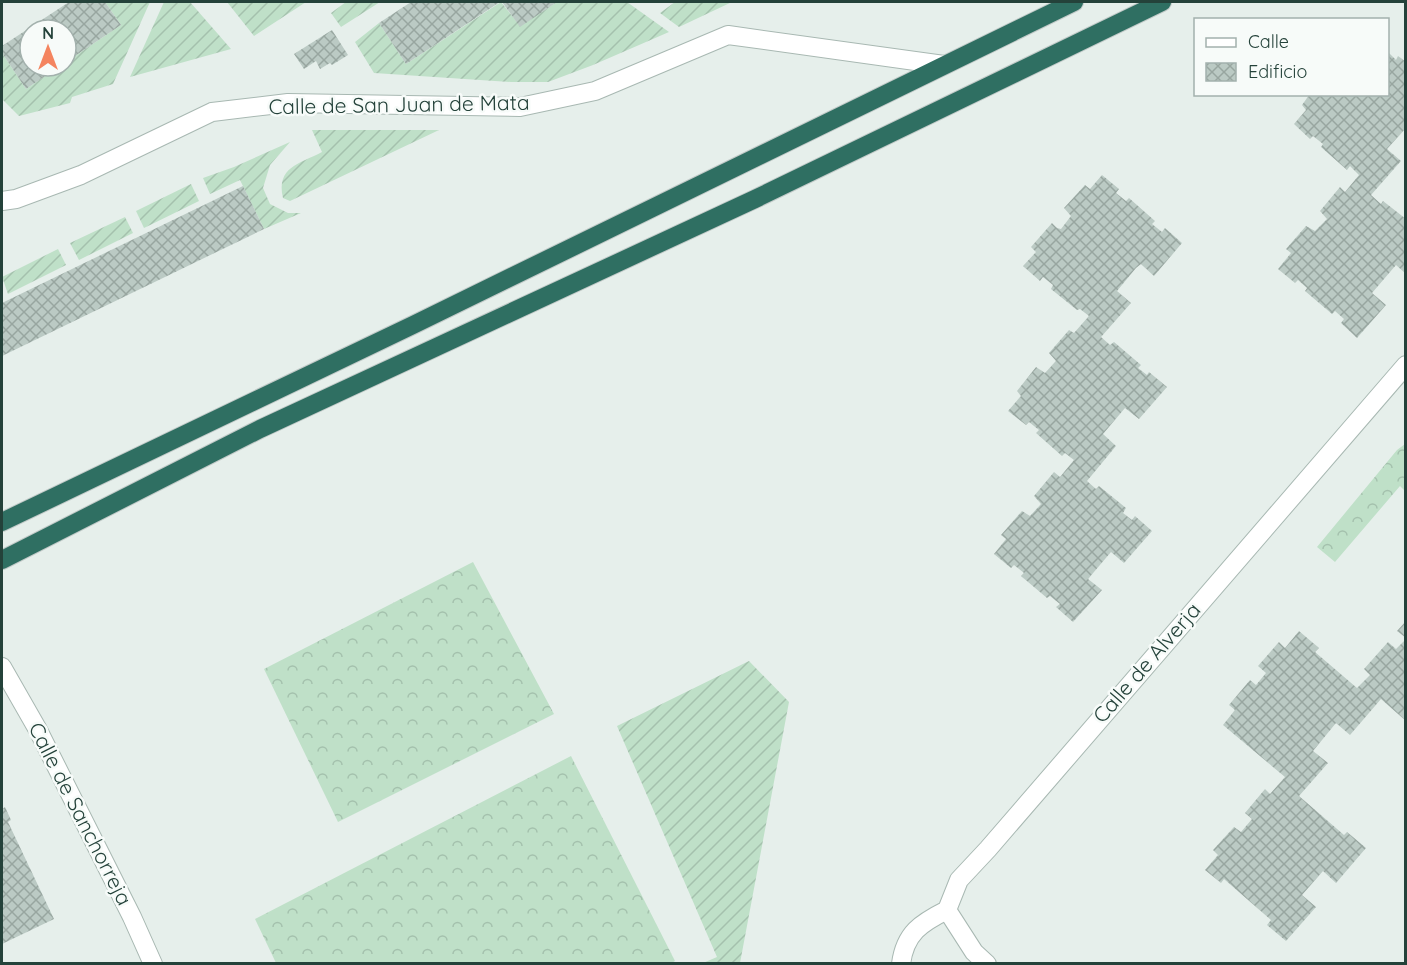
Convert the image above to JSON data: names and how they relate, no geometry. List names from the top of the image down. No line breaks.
{"streets":{"street":["Calle de San Juan de Mata","Calle de Alverja","Calle de Sanchorreja"]},"legend":["Calle","Edificio"],"north":"top"}
